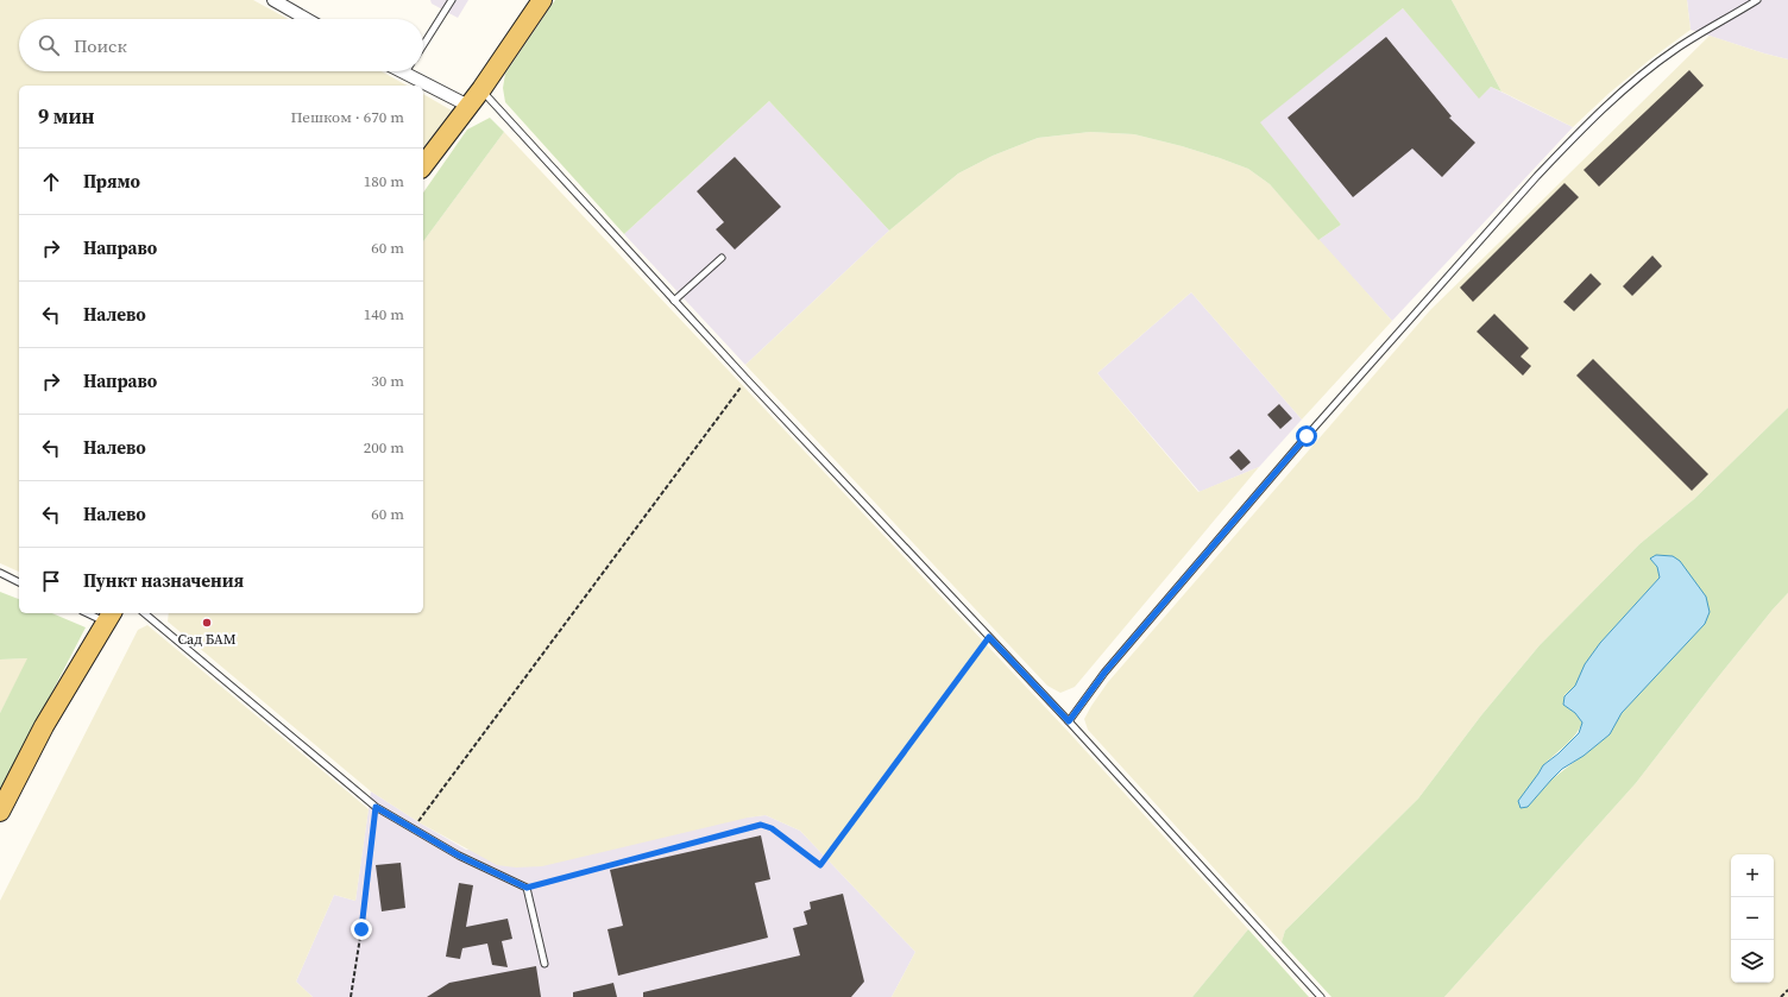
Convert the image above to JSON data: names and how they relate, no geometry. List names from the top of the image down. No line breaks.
{"places":["Сад БАМ"],"page":{"search":"Поиск","heading":["9 мин","Пешком · 670 m"],"list":[["Прямо","180 m"],["Направо","60 m"],["Налево","140 m"],["Направо","30 m"],["Налево","200 m"],["Налево","60 m"],"Пункт назначения"],"map_buttons":["+","−"]}}
